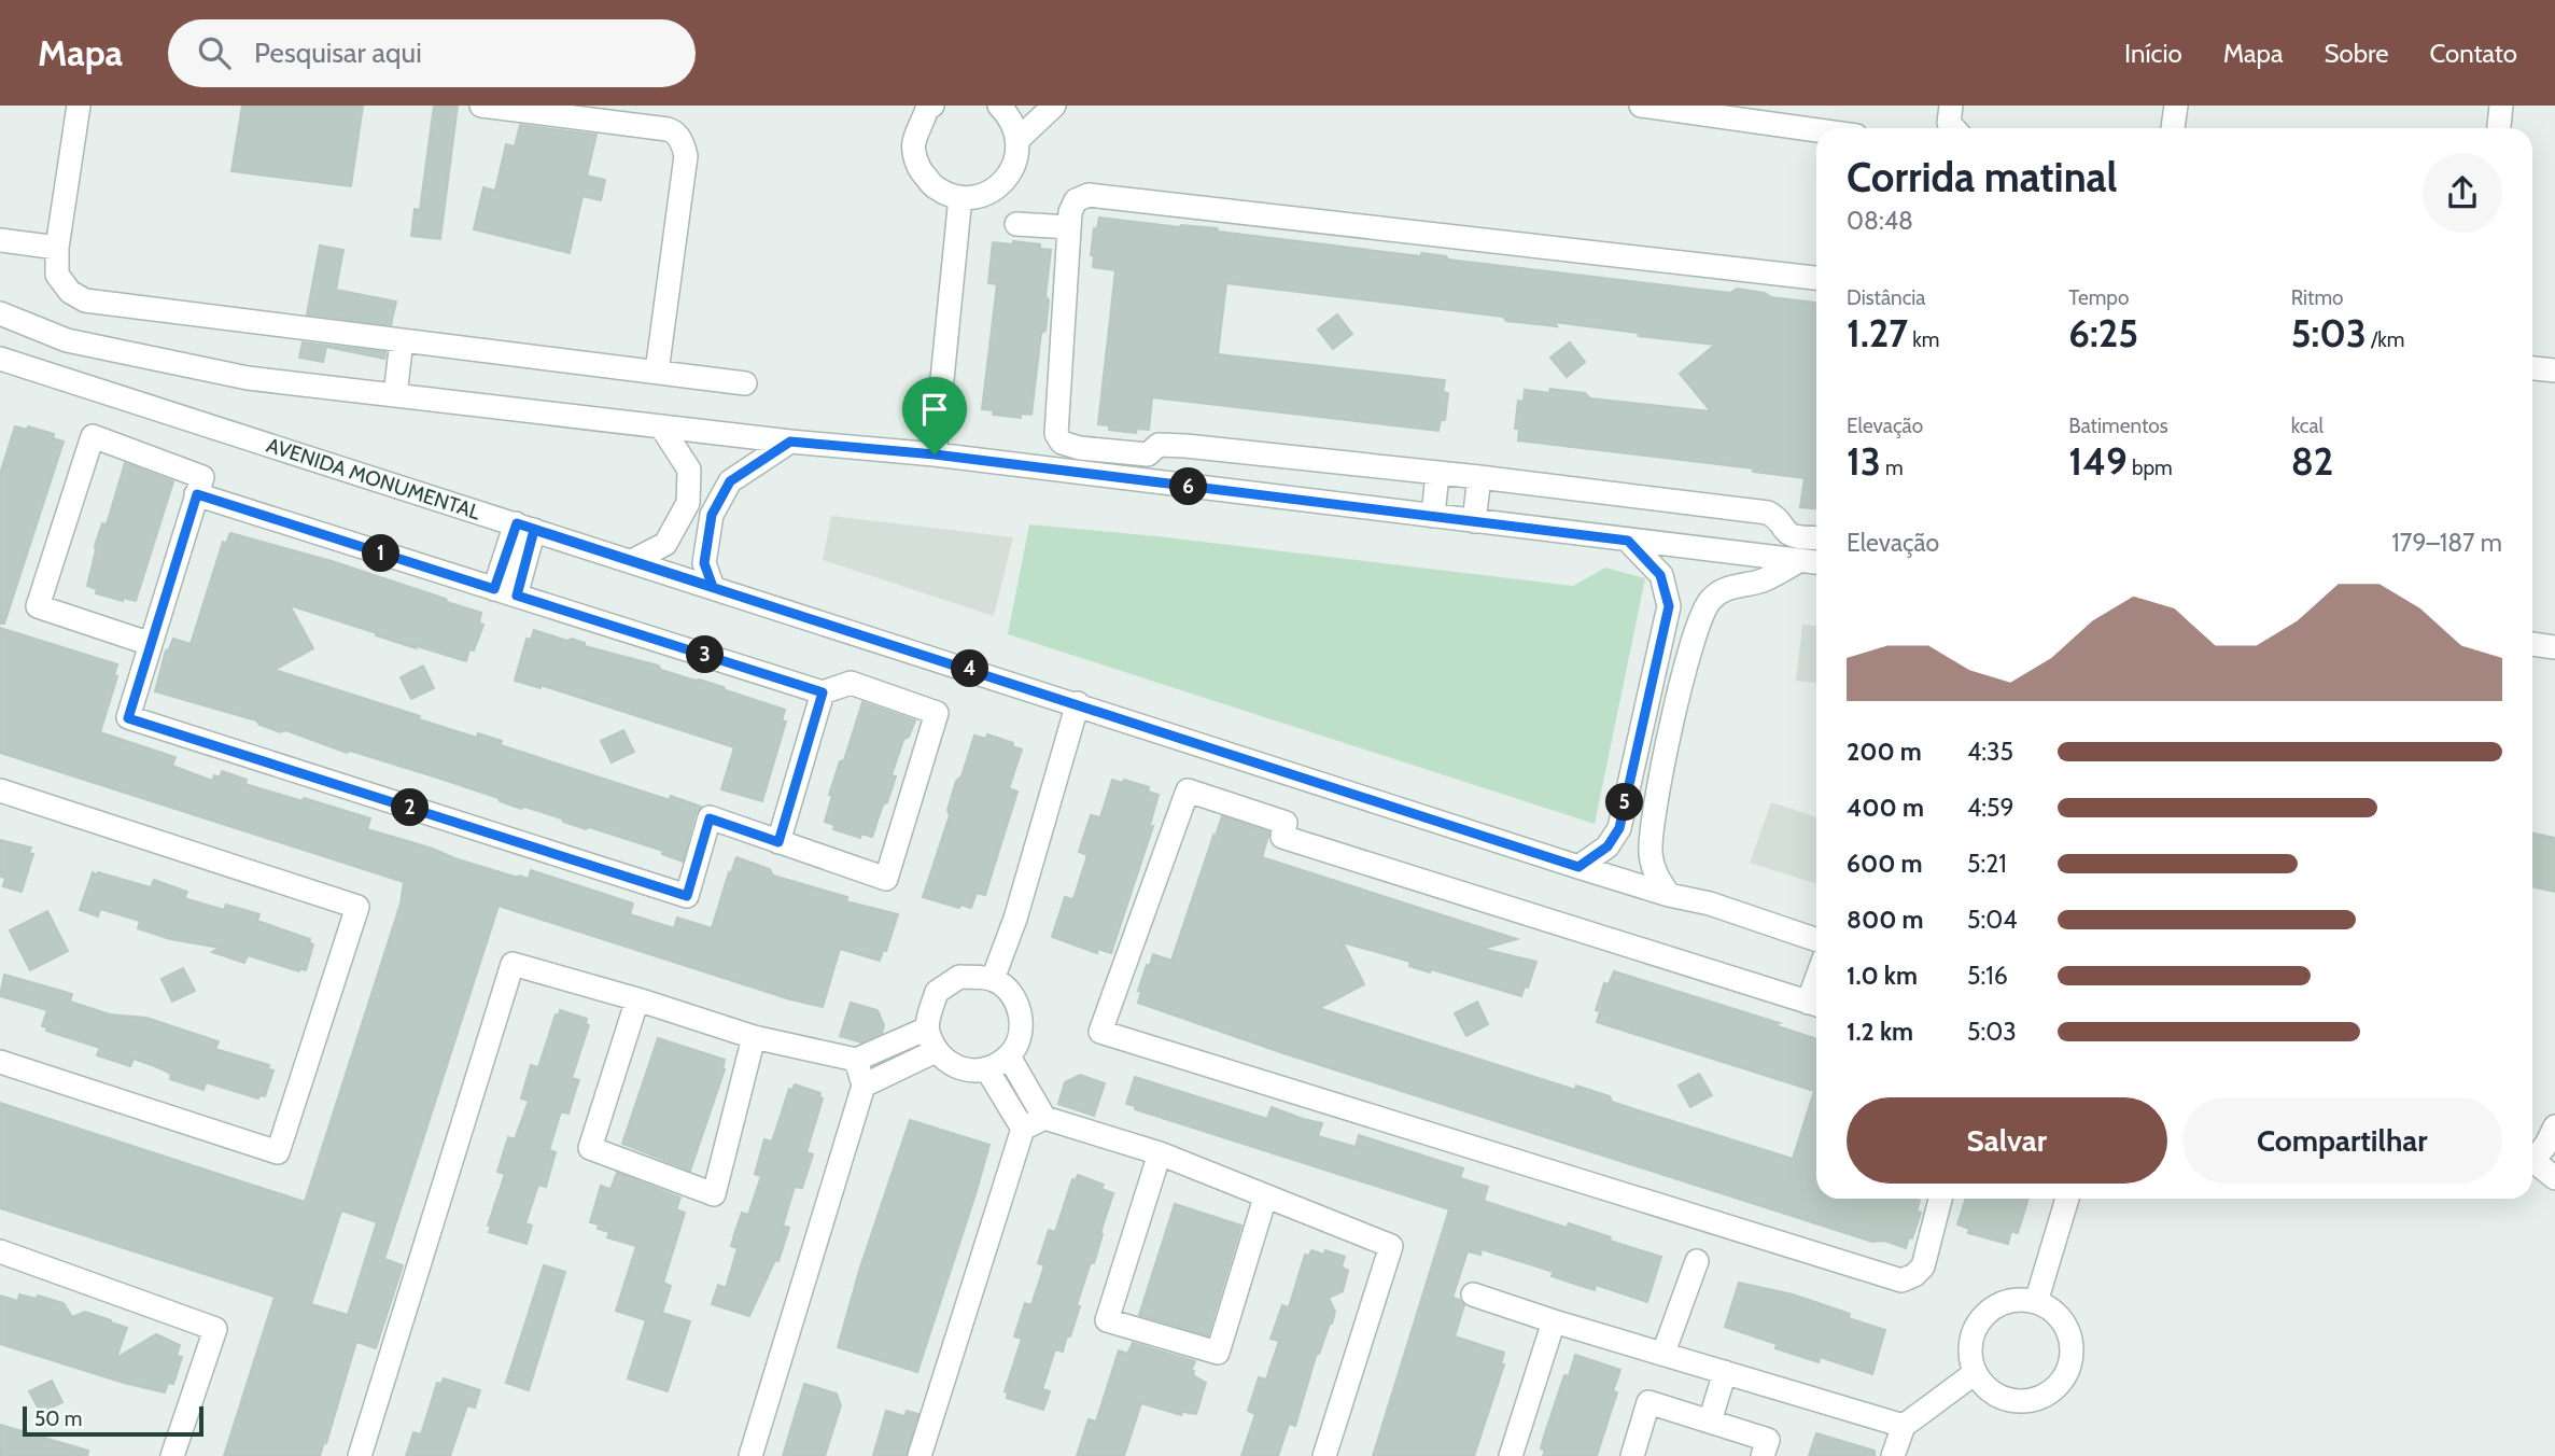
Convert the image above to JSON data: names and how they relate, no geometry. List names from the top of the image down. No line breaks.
{"streets":{"street":["AVENIDA MONUMENTAL"]},"scale_bar":"50 m","page":{"header":"Mapa","search":"Pesquisar aqui","nav":["Início","Mapa","Sobre","Contato"],"heading":["Corrida matinal","08:48"],"stats":[["Distância","1.27 km"],["Tempo","6:25"],["Ritmo","5:03 /km"],["Elevação","13 m"],["Batimentos","149 bpm"],["kcal","82"]],"pins":["6","1","3","4","5","2"],"chart":["Elevação","179–187 m"],"list":[{"name":"200 m","note":"4:35"},{"name":"400 m","note":"4:59"},{"name":"600 m","note":"5:21"},{"name":"800 m","note":"5:04"},{"name":"1.0 km","note":"5:16"},{"name":"1.2 km","note":"5:03"}],"buttons":["Salvar","Compartilhar"],"scale":"50 m"}}
